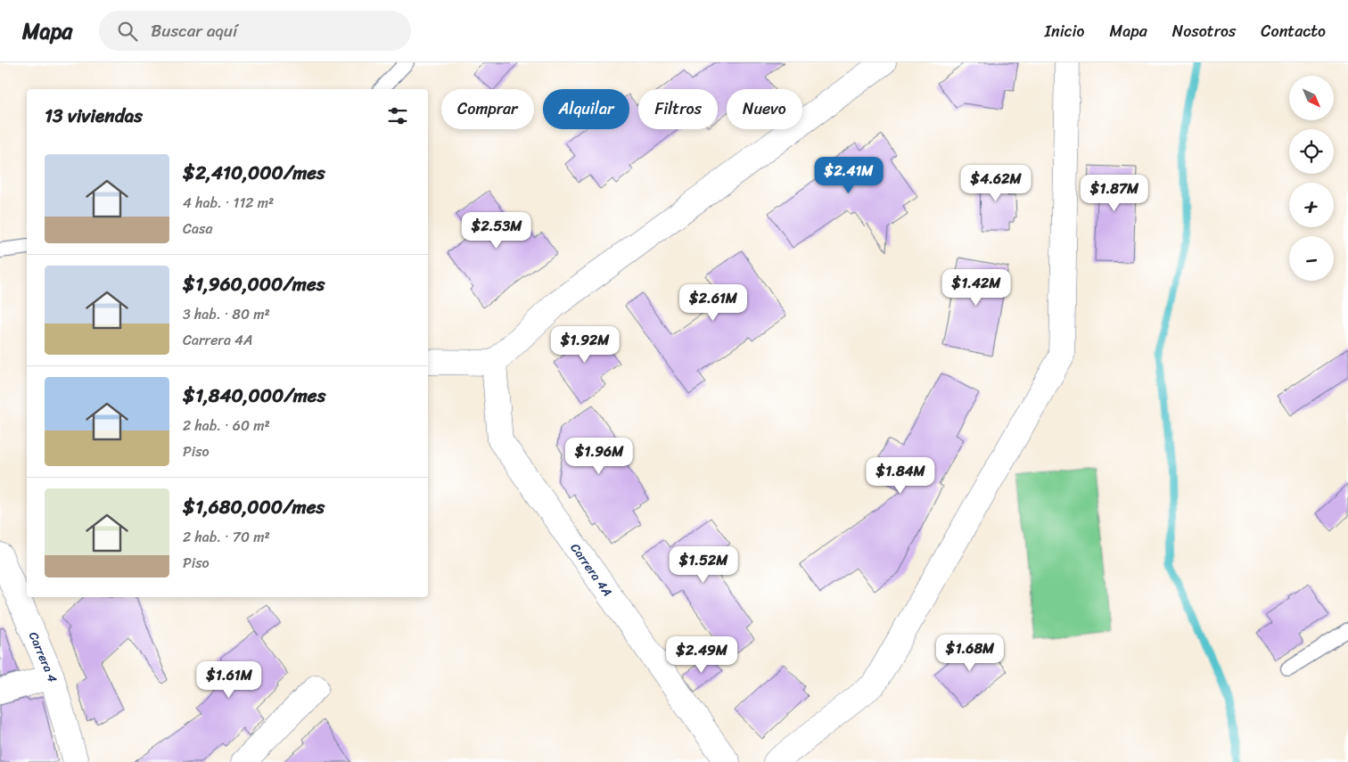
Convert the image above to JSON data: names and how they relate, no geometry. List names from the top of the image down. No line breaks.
{"streets":{"street":["Carrera 4A","Carrera 4"]},"north":"bottom right","page":{"header":"Mapa","search":"Buscar aquí","nav":["Inicio","Mapa","Nosotros","Contacto"],"map_buttons":["+","−"],"chip":["Comprar","Alquilar","Filtros","Nuevo"],"heading":"13 viviendas","list":[{"name":"$2,410,000/mes","note":"4 hab. · 112 m² · Casa"},{"name":"$1,960,000/mes","note":"3 hab. · 80 m² · Carrera 4A"},{"name":"$1,840,000/mes","note":"2 hab. · 60 m² · Piso"},{"name":"$1,680,000/mes","note":"2 hab. · 70 m² · Piso"}],"price":["$2.41M","$4.62M","$1.87M","$2.53M","$1.42M","$2.61M","$1.92M","$1.96M","$1.84M","$1.52M","$1.68M","$2.49M","$1.61M"]}}
